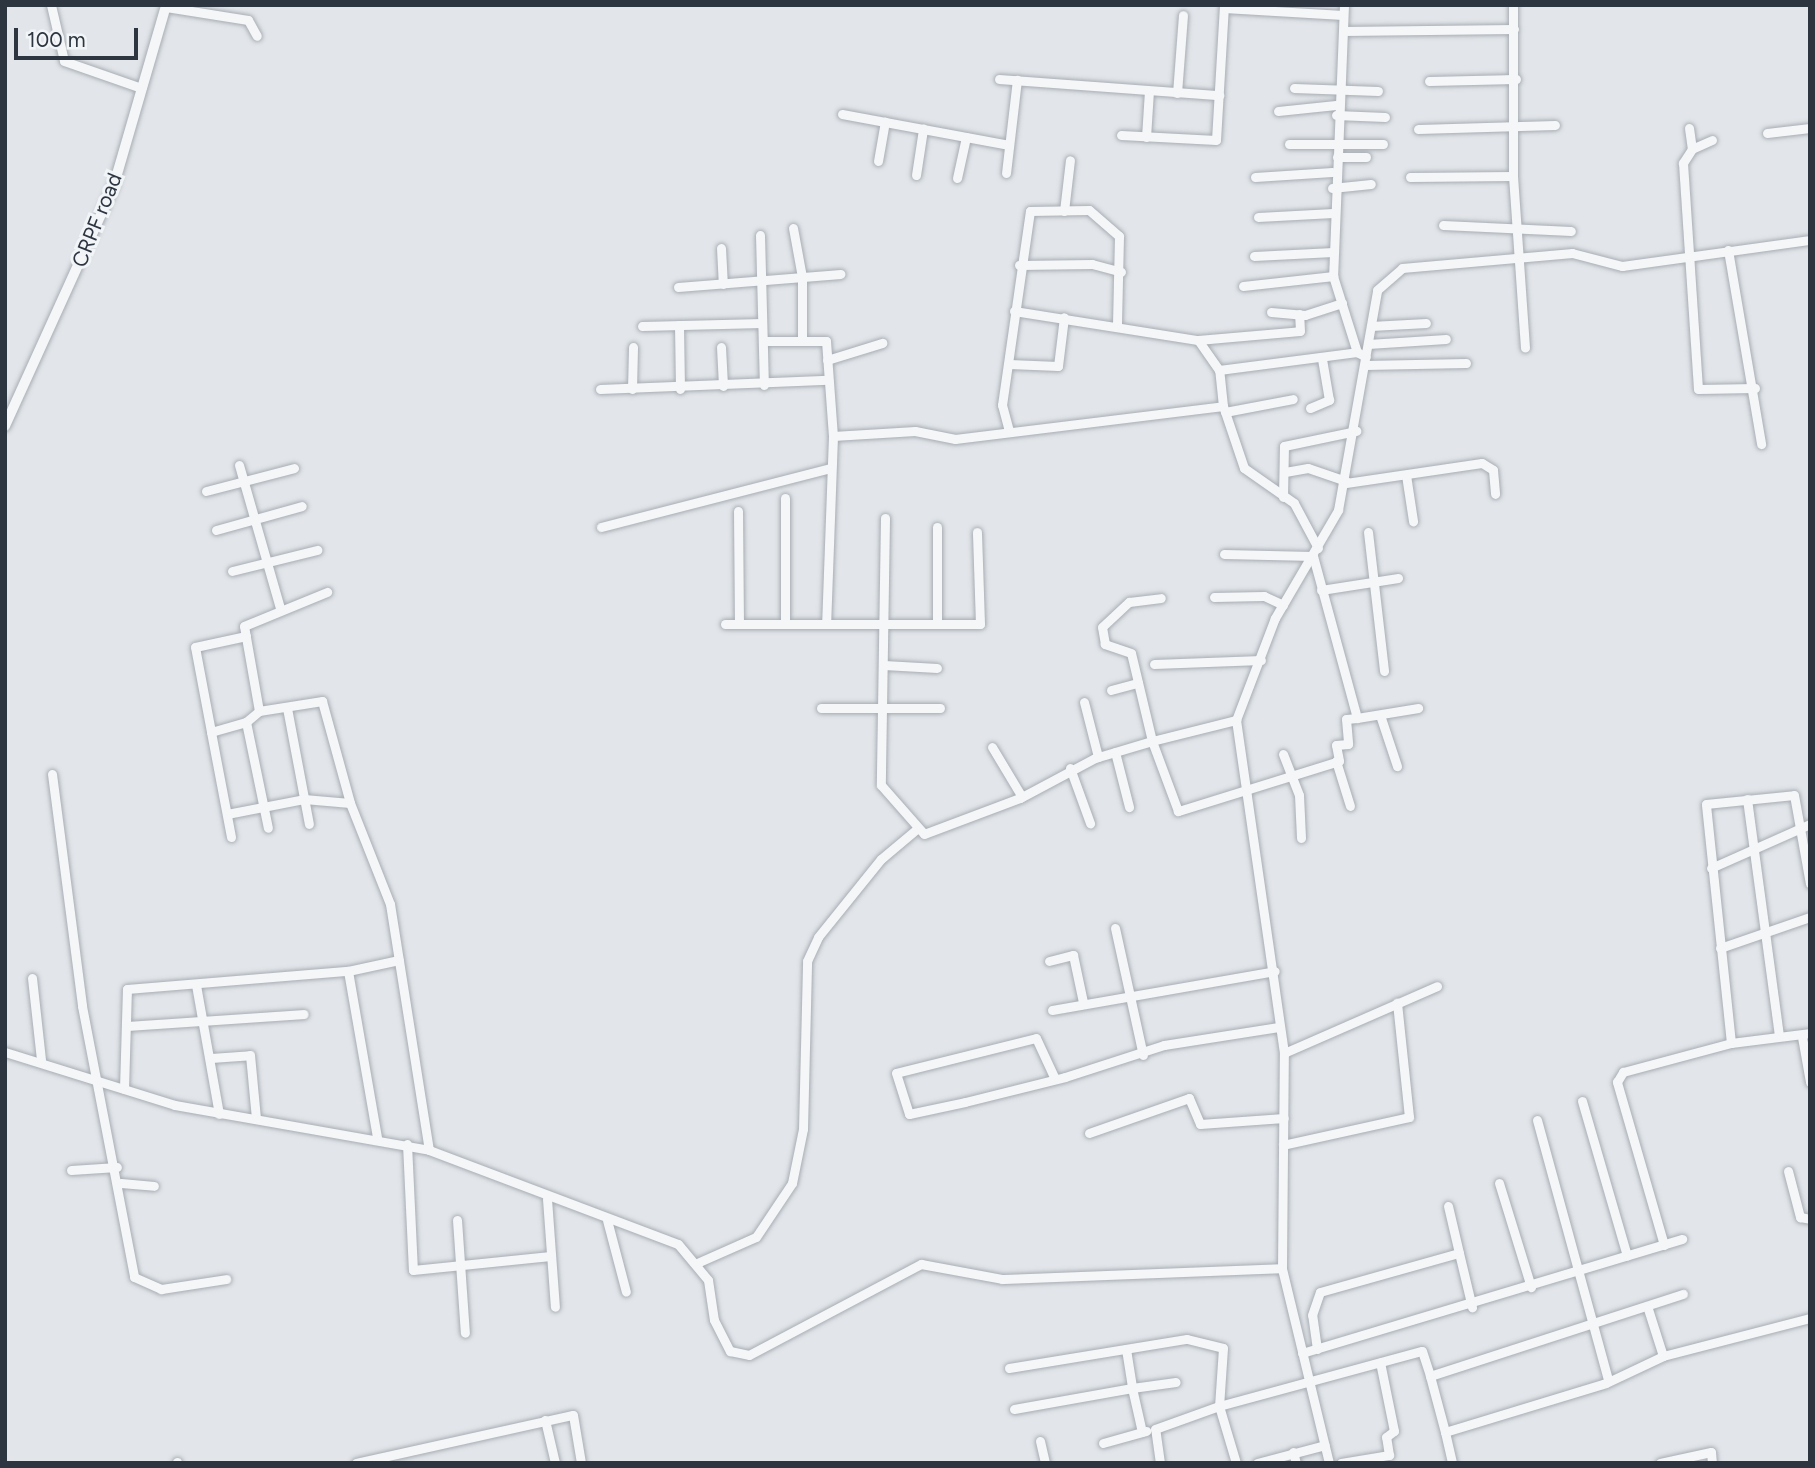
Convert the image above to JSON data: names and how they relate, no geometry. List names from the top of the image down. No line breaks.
{"streets":{"street":["CRPF road"]},"scale_bar":"100 m"}
